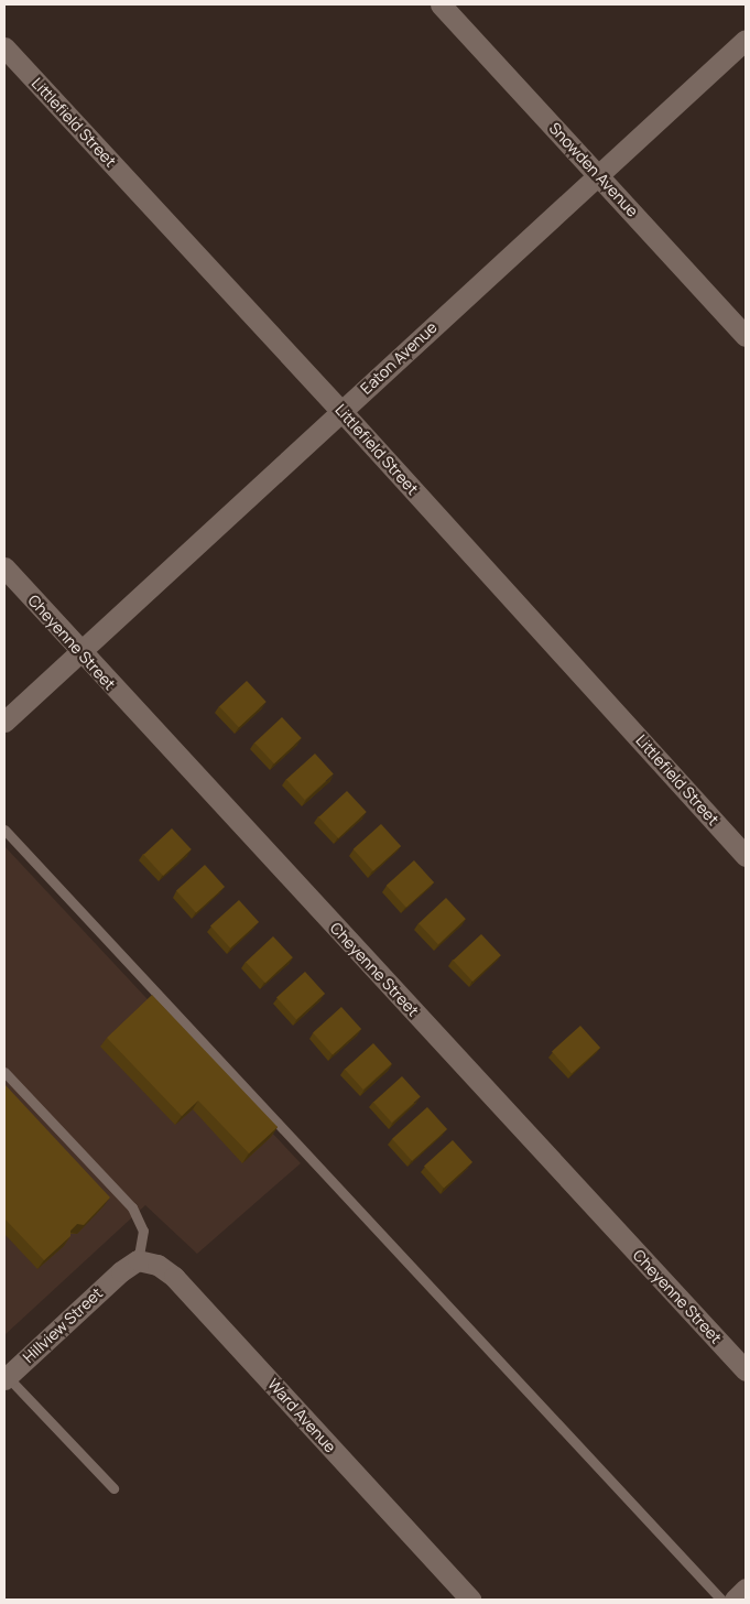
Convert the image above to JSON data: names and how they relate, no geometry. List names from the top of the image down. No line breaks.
{"streets":{"street":["Littlefield Street","Snowden Avenue","Eaton Avenue","Cheyenne Street","Hillview Street","Ward Avenue"]},"crossings":[["Littlefield Street","Eaton Avenue"],["Snowden Avenue","Eaton Avenue"],["Eaton Avenue","Cheyenne Street"],["Hillview Street","Ward Avenue"]]}
